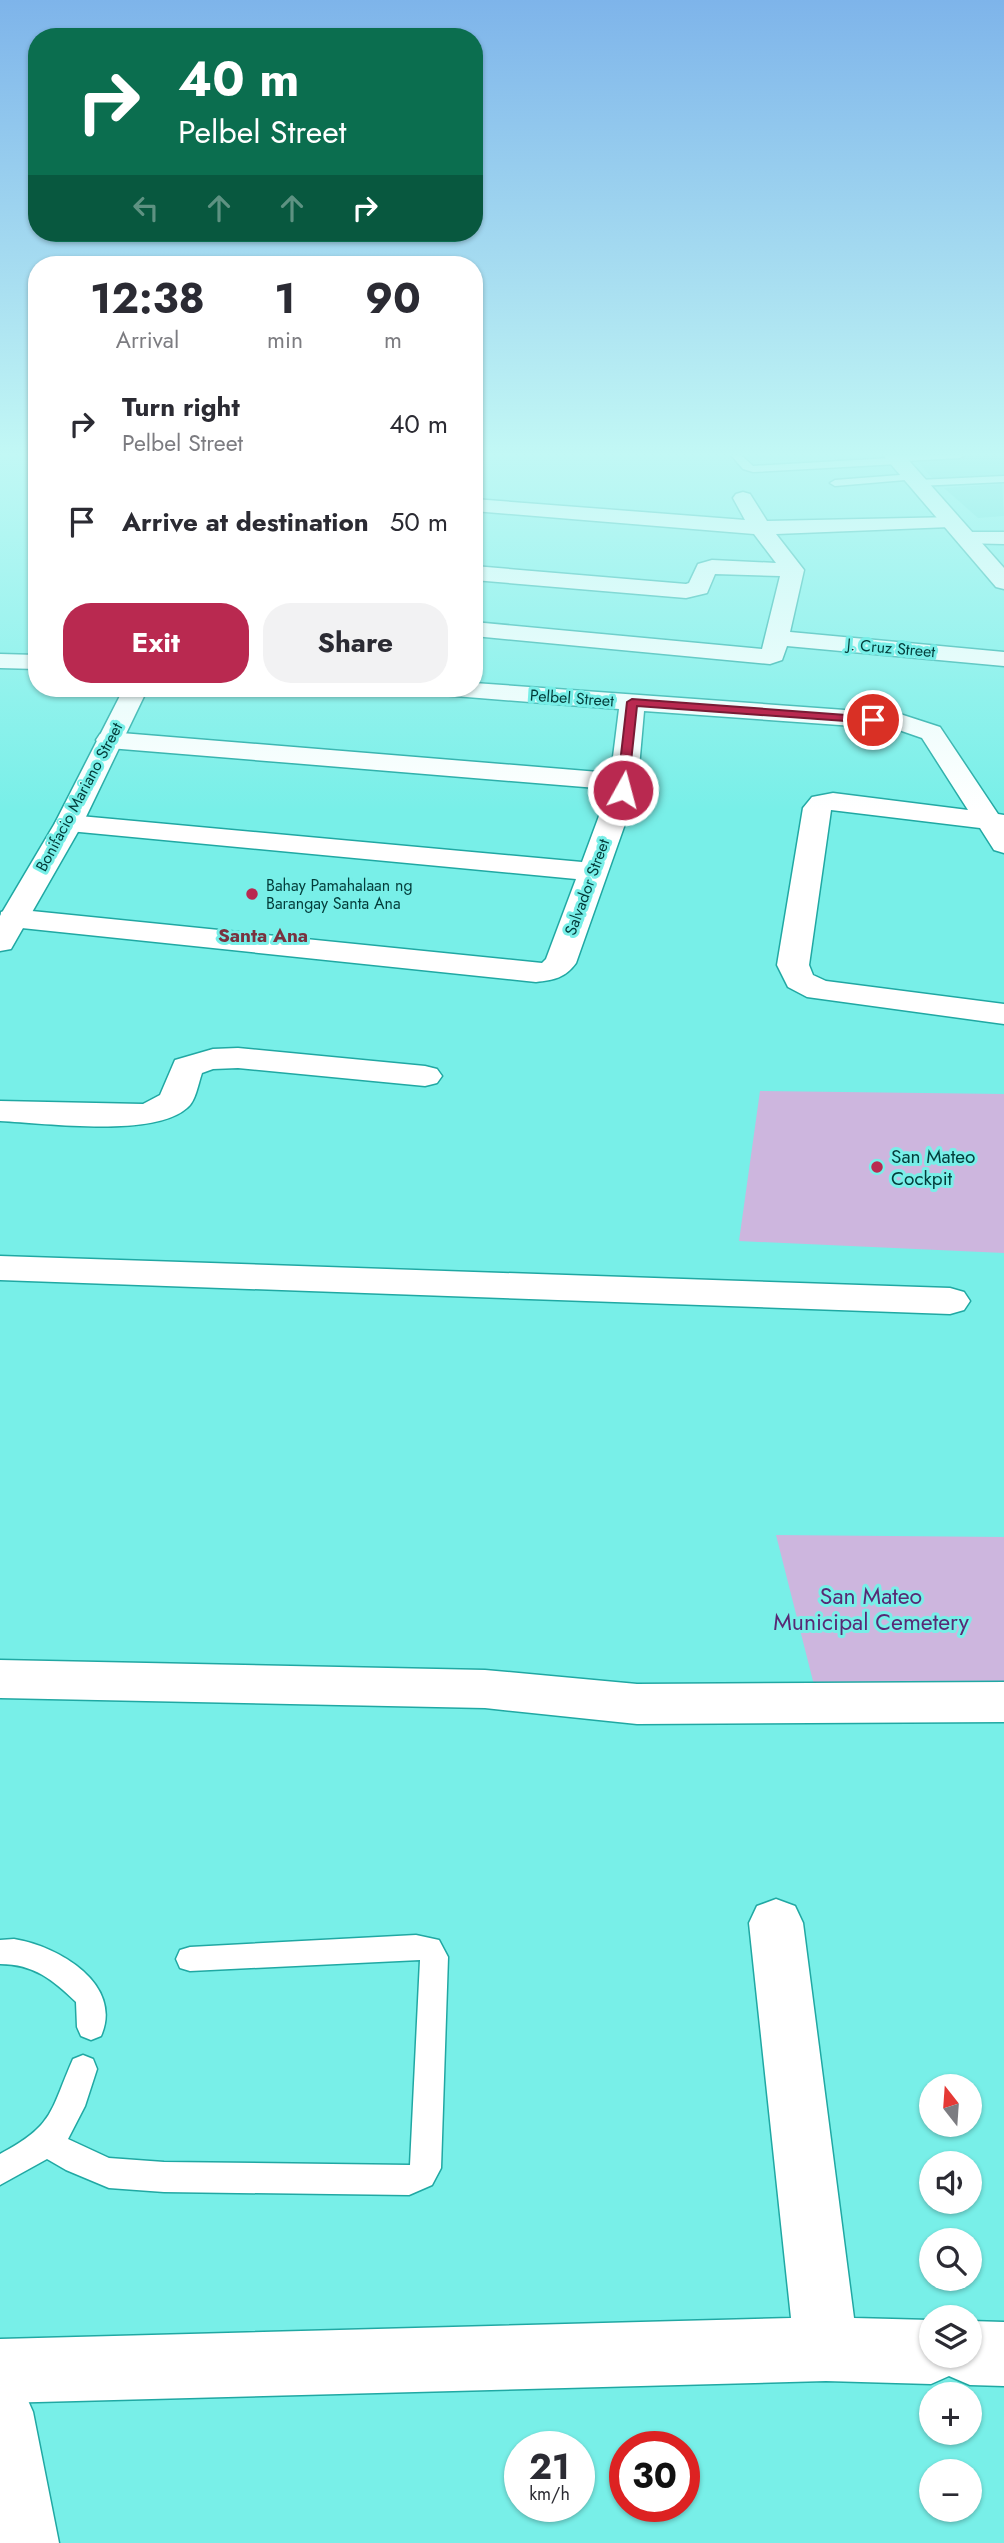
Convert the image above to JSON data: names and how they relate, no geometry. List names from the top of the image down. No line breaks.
{"streets":{"street":["J. Cruz Street","Pelbel Street","Bonifacio Mariano Street","Salvador Street"]},"crossings":[["Pelbel Street","Salvador Street"],["Bonifacio Mariano Street","Salvador Street"]],"districts":["Santa Ana"],"parks":["San Mateo Municipal Cemetery"],"places":["Bahay Pamahalaan ng Barangay Santa Ana","San Mateo Cockpit"],"north":"top","page":{"turn":["40 m","Pelbel Street"],"eta":["12:38","Arrival","1","min","90","m"],"list":[{"name":"Turn right","note":"Pelbel Street","value":"40 m"},{"name":"Arrive at destination","value":"50 m"}],"buttons":["Exit","Share"],"map_buttons":["+","−"],"speed":"21 km/h","limit":"30"}}
